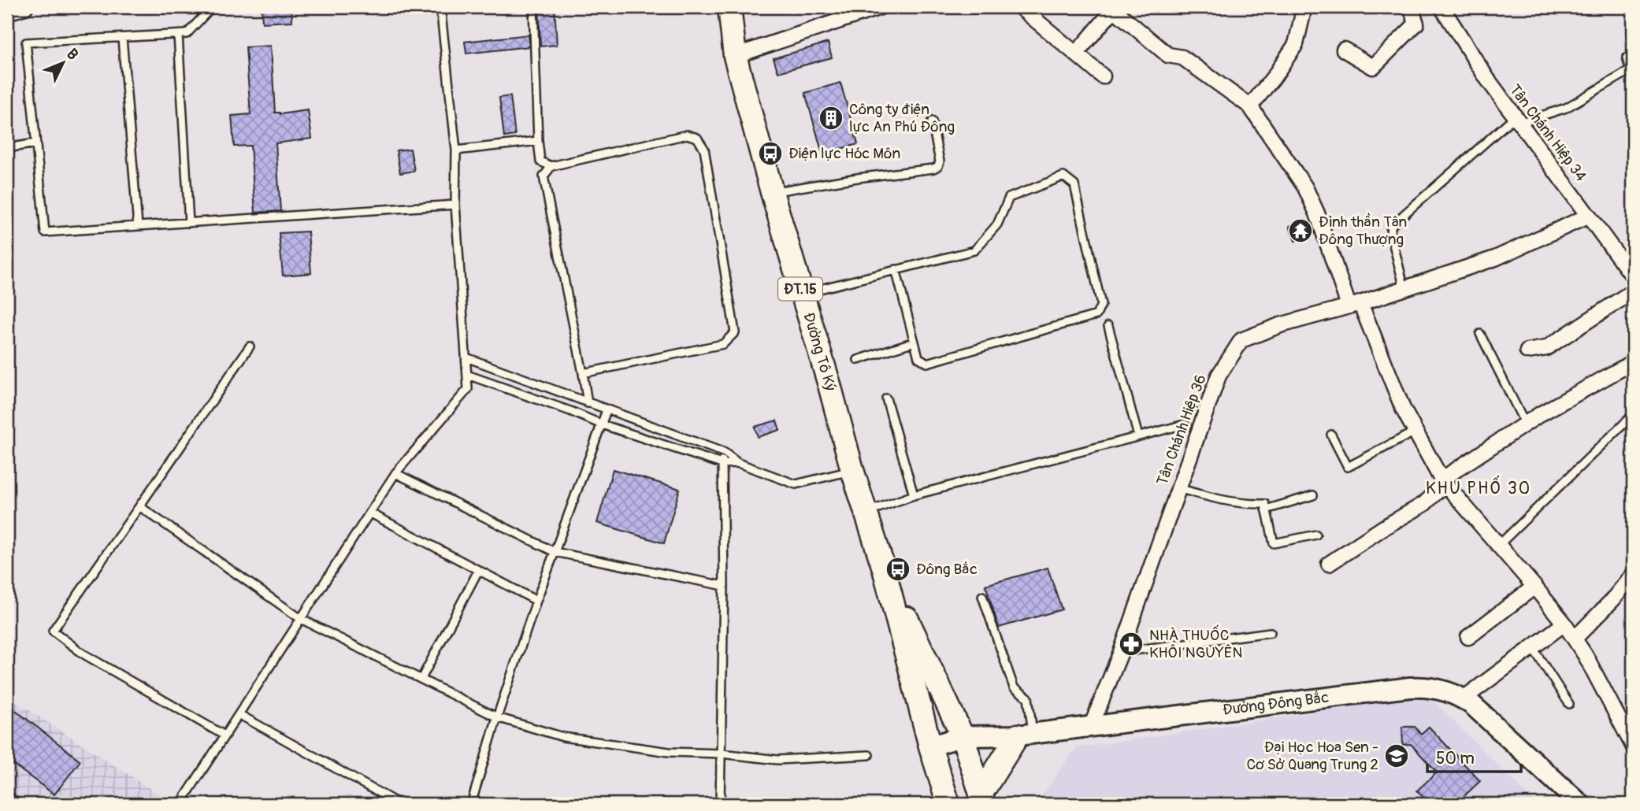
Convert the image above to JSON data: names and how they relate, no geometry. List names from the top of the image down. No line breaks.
{"streets":{"main road":["ĐT.15","Đường Tô Ký"],"street":["Tân Chánh Hiệp 34","Tân Chánh Hiệp 36","Đường Đông Bắc"]},"crossings":[["Tân Chánh Hiệp 34","Tân Chánh Hiệp 36"],["Đường Tô Ký","Đường Đông Bắc"],["Tân Chánh Hiệp 36","Đường Đông Bắc"]],"districts":["KHU PHỐ 30"],"places":{"building":["Công ty điện lực An Phú Đông"],"bus stop":["Điện lực Hóc Môn","Đông Bắc"],"temple":["Đình thần Tân Đông Thượng"],"pharmacy":["NHÀ THUỐC KHÔI NGUYÊN"],"school or university":["Đại Học Hoa Sen - Cơ Sở Quang Trung 2"]},"scale_bar":"50 m","north":"top right"}
